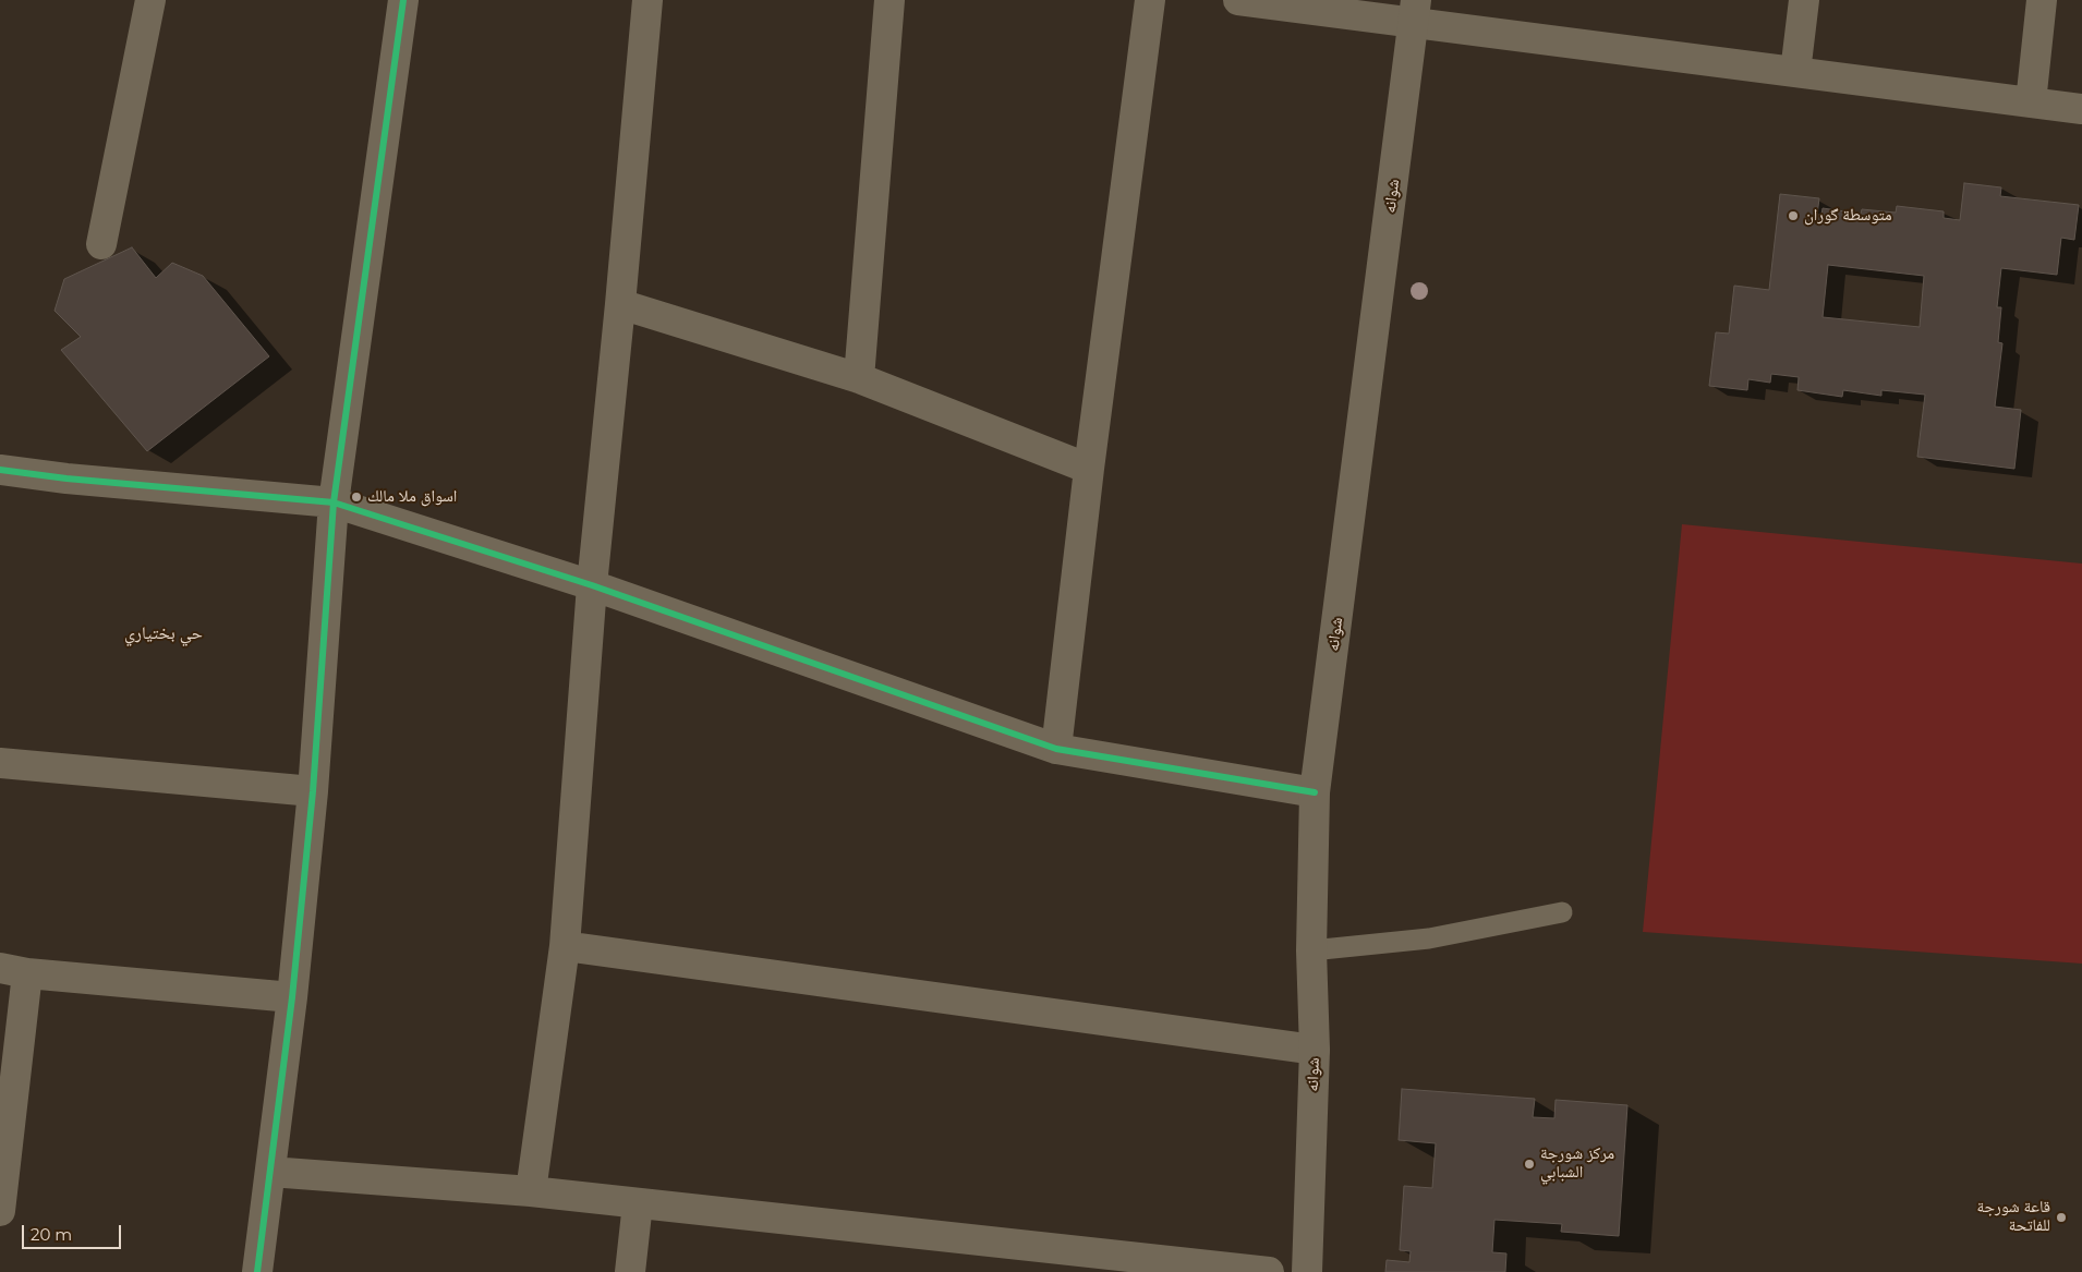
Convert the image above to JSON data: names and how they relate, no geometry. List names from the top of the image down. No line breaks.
{"streets":{"street":["شوانە"]},"districts":["حي بختياري"],"places":["متوسطة گوران","اسواق ملا مالك","مركز شورجة الشبابي","قاعة شورجة للفاتحة"],"scale_bar":"20 m"}
